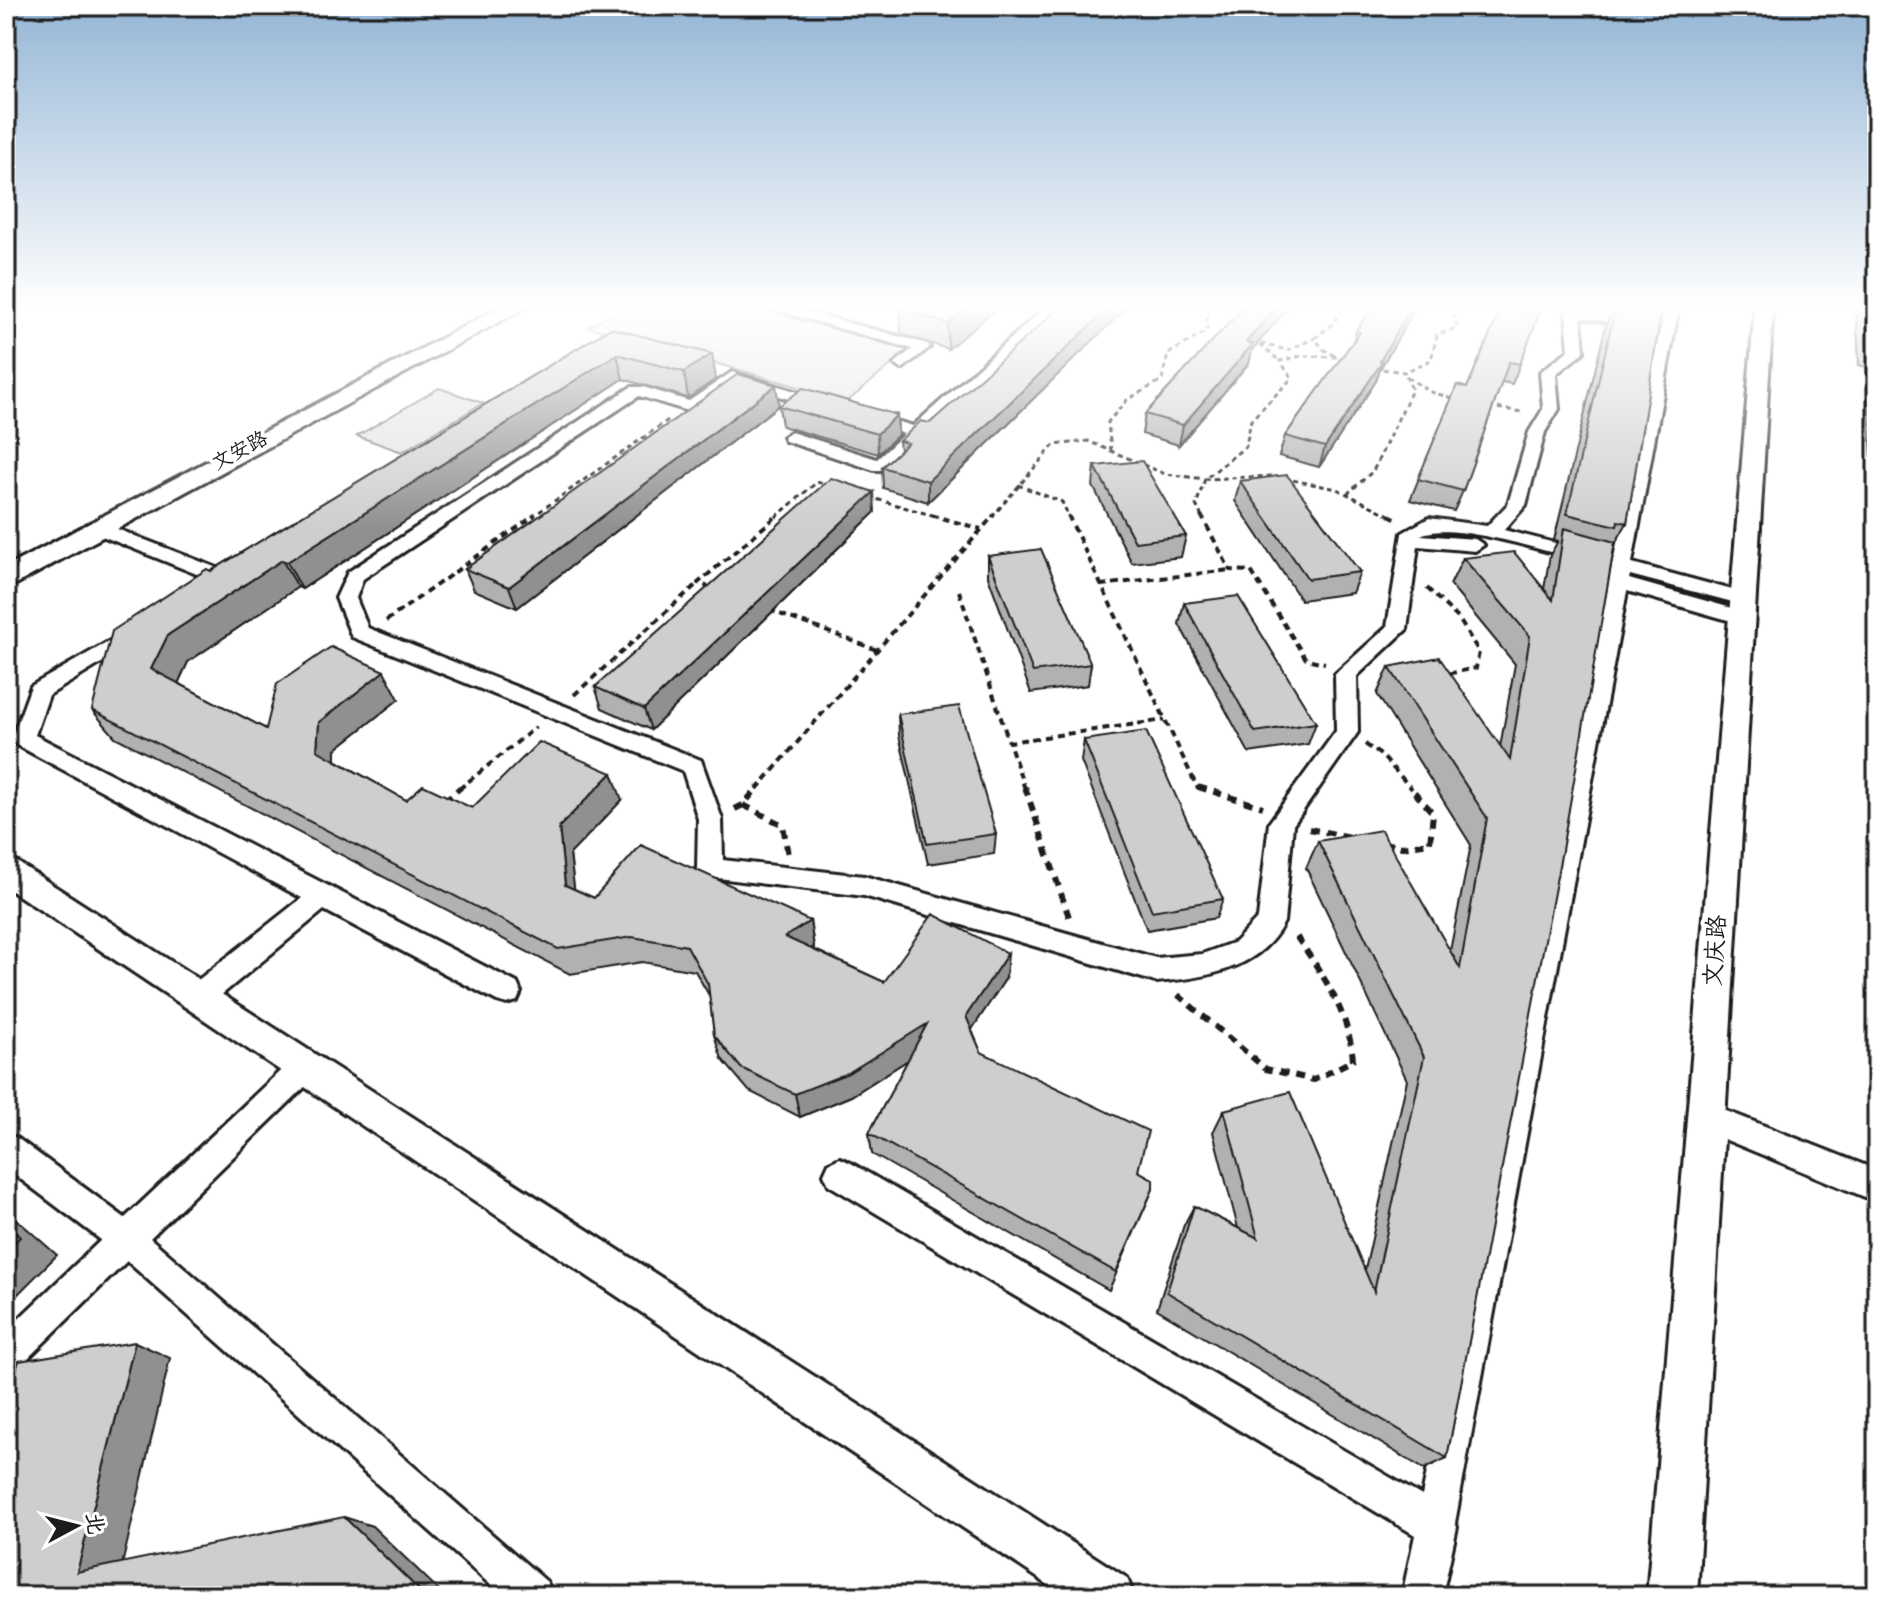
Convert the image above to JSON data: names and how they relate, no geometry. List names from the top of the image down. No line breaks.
{"streets":{"main road":["文安路"],"street":["文庆路"]},"north":"right"}
